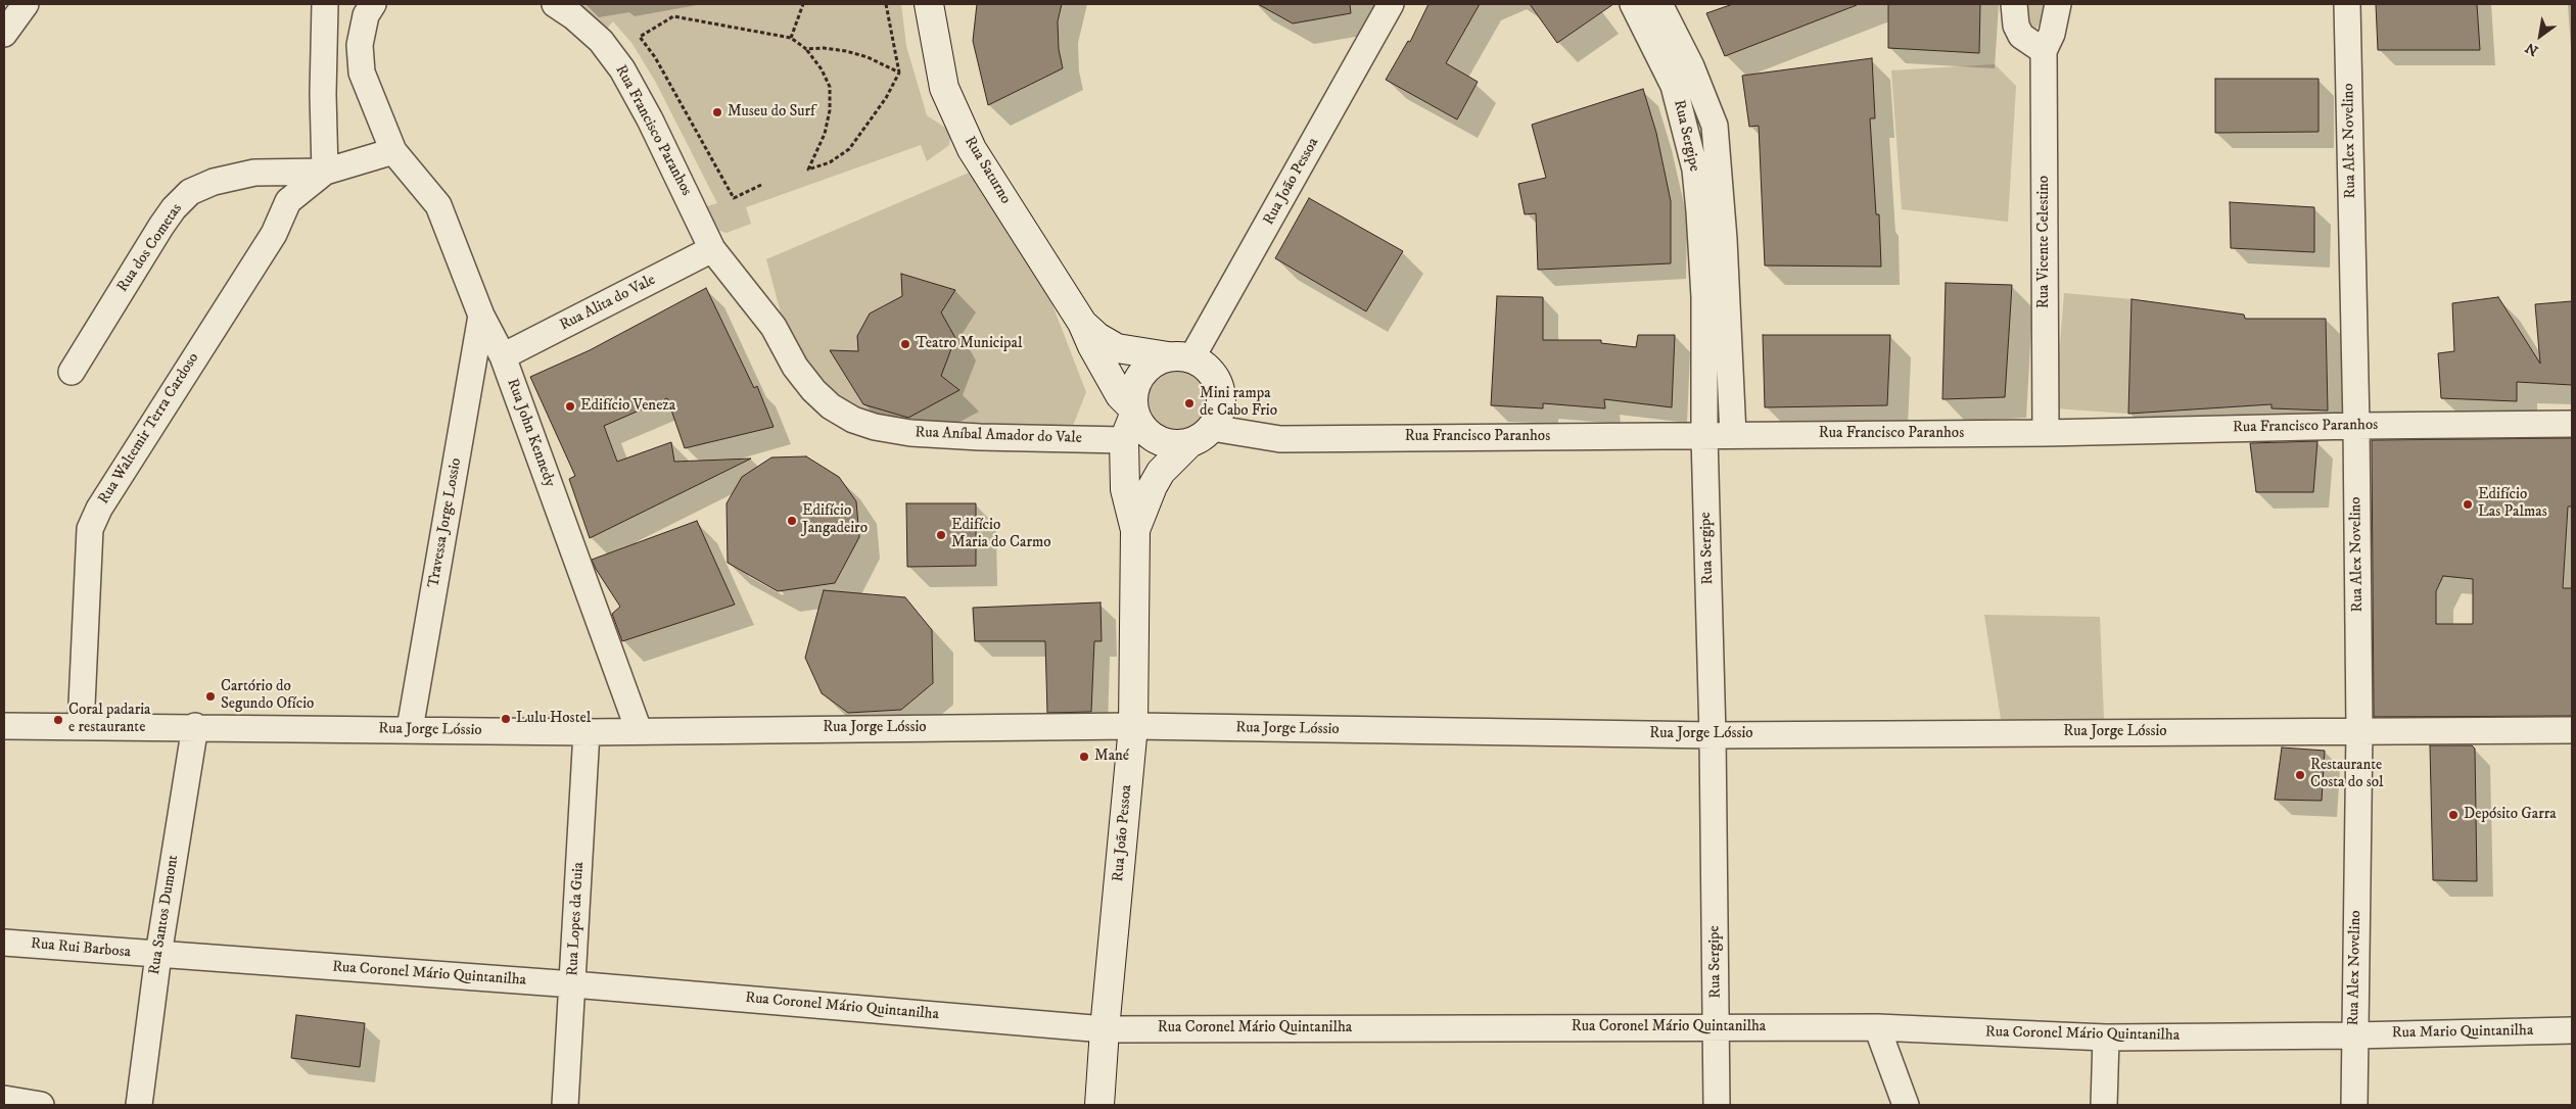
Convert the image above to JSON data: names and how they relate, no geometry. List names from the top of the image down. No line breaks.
{"streets":{"street":["Rua Francisco Paranhos","Rua Sergipe","Rua Alex Novelino","Rua Saturno","Rua João Pessoa","Rua Vicente Celestino","Rua dos Cometas","Rua Alita do Vale","Rua Waltemir Terra Cardoso","Rua John Kennedy","Rua Aníbal Amador do Vale","Travessa Jorge Lossio","Rua Jorge Lóssio","Rua Santos Dumont","Rua Lopes da Guia","Rua Rui Barbosa","Rua Coronel Mário Quintanilha","Rua Mario Quintanilha"]},"crossings":[["Rua Francisco Paranhos","Rua Sergipe"],["Rua Francisco Paranhos","Rua Alex Novelino"],["Rua Francisco Paranhos","Rua Saturno"],["Rua Francisco Paranhos","Rua João Pessoa"],["Rua Francisco Paranhos","Rua Vicente Celestino"],["Rua Francisco Paranhos","Rua Alita do Vale"],["Rua Francisco Paranhos","Rua Aníbal Amador do Vale"],["Rua Sergipe","Rua Jorge Lóssio"],["Rua Sergipe","Rua Coronel Mário Quintanilha"],["Rua Alex Novelino","Rua Jorge Lóssio"],["Rua Alex Novelino","Rua Coronel Mário Quintanilha"],["Rua Alex Novelino","Rua Mario Quintanilha"],["Rua Saturno","Rua João Pessoa"],["Rua Saturno","Rua Aníbal Amador do Vale"],["Rua João Pessoa","Rua Aníbal Amador do Vale"],["Rua João Pessoa","Rua Jorge Lóssio"],["Rua João Pessoa","Rua Coronel Mário Quintanilha"],["Rua dos Cometas","Rua Waltemir Terra Cardoso"],["Rua Alita do Vale","Rua John Kennedy"],["Rua Alita do Vale","Rua Aníbal Amador do Vale"],["Rua Waltemir Terra Cardoso","Rua John Kennedy"],["Rua Waltemir Terra Cardoso","Rua Jorge Lóssio"],["Rua John Kennedy","Travessa Jorge Lossio"],["Rua John Kennedy","Rua Jorge Lóssio"],["Travessa Jorge Lossio","Rua Jorge Lóssio"],["Rua Jorge Lóssio","Rua Santos Dumont"],["Rua Jorge Lóssio","Rua Lopes da Guia"],["Rua Santos Dumont","Rua Rui Barbosa"],["Rua Santos Dumont","Rua Coronel Mário Quintanilha"],["Rua Lopes da Guia","Rua Coronel Mário Quintanilha"],["Rua Rui Barbosa","Rua Coronel Mário Quintanilha"],["Rua Coronel Mário Quintanilha","Rua Mario Quintanilha"]],"places":["Museu do Surf","Teatro Municipal","Mini rampa de Cabo Frio","Edifício Veneza","Edifício Las Palmas","Edifício Jangadeiro","Edifício Maria do Carmo","Cartório do Segundo Ofício","Lulu Hostel","Coral padaria e restaurante","Mané","Restaurante Costa do sol","Depósito Garra"],"north":"bottom left"}
